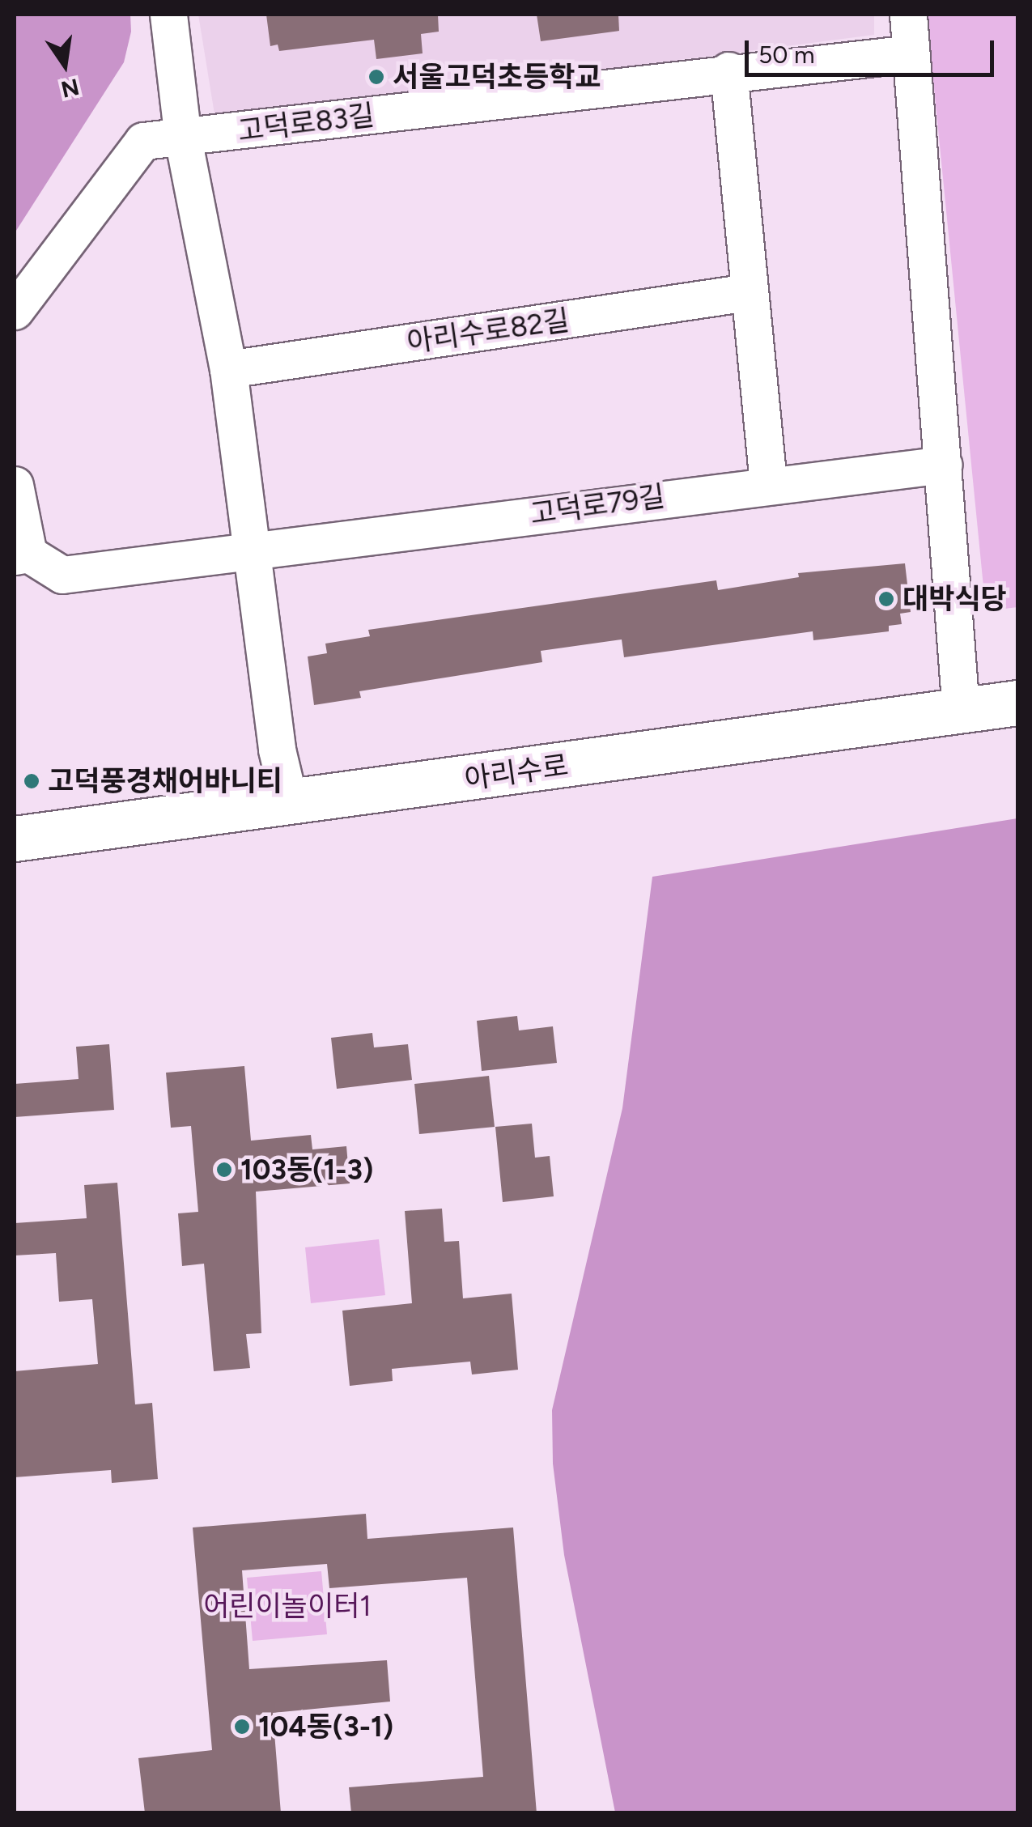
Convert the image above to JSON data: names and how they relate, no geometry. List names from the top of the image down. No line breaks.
{"streets":{"main road":["아리수로"],"street":["고덕로83길","아리수로82길","고덕로79길"]},"parks":["어린이놀이터1"],"places":["서울고덕초등학교","대박식당","고덕풍경채어바니티","103동(1-3)","104동(3-1)"],"scale_bar":"50 m","north":"bottom"}
